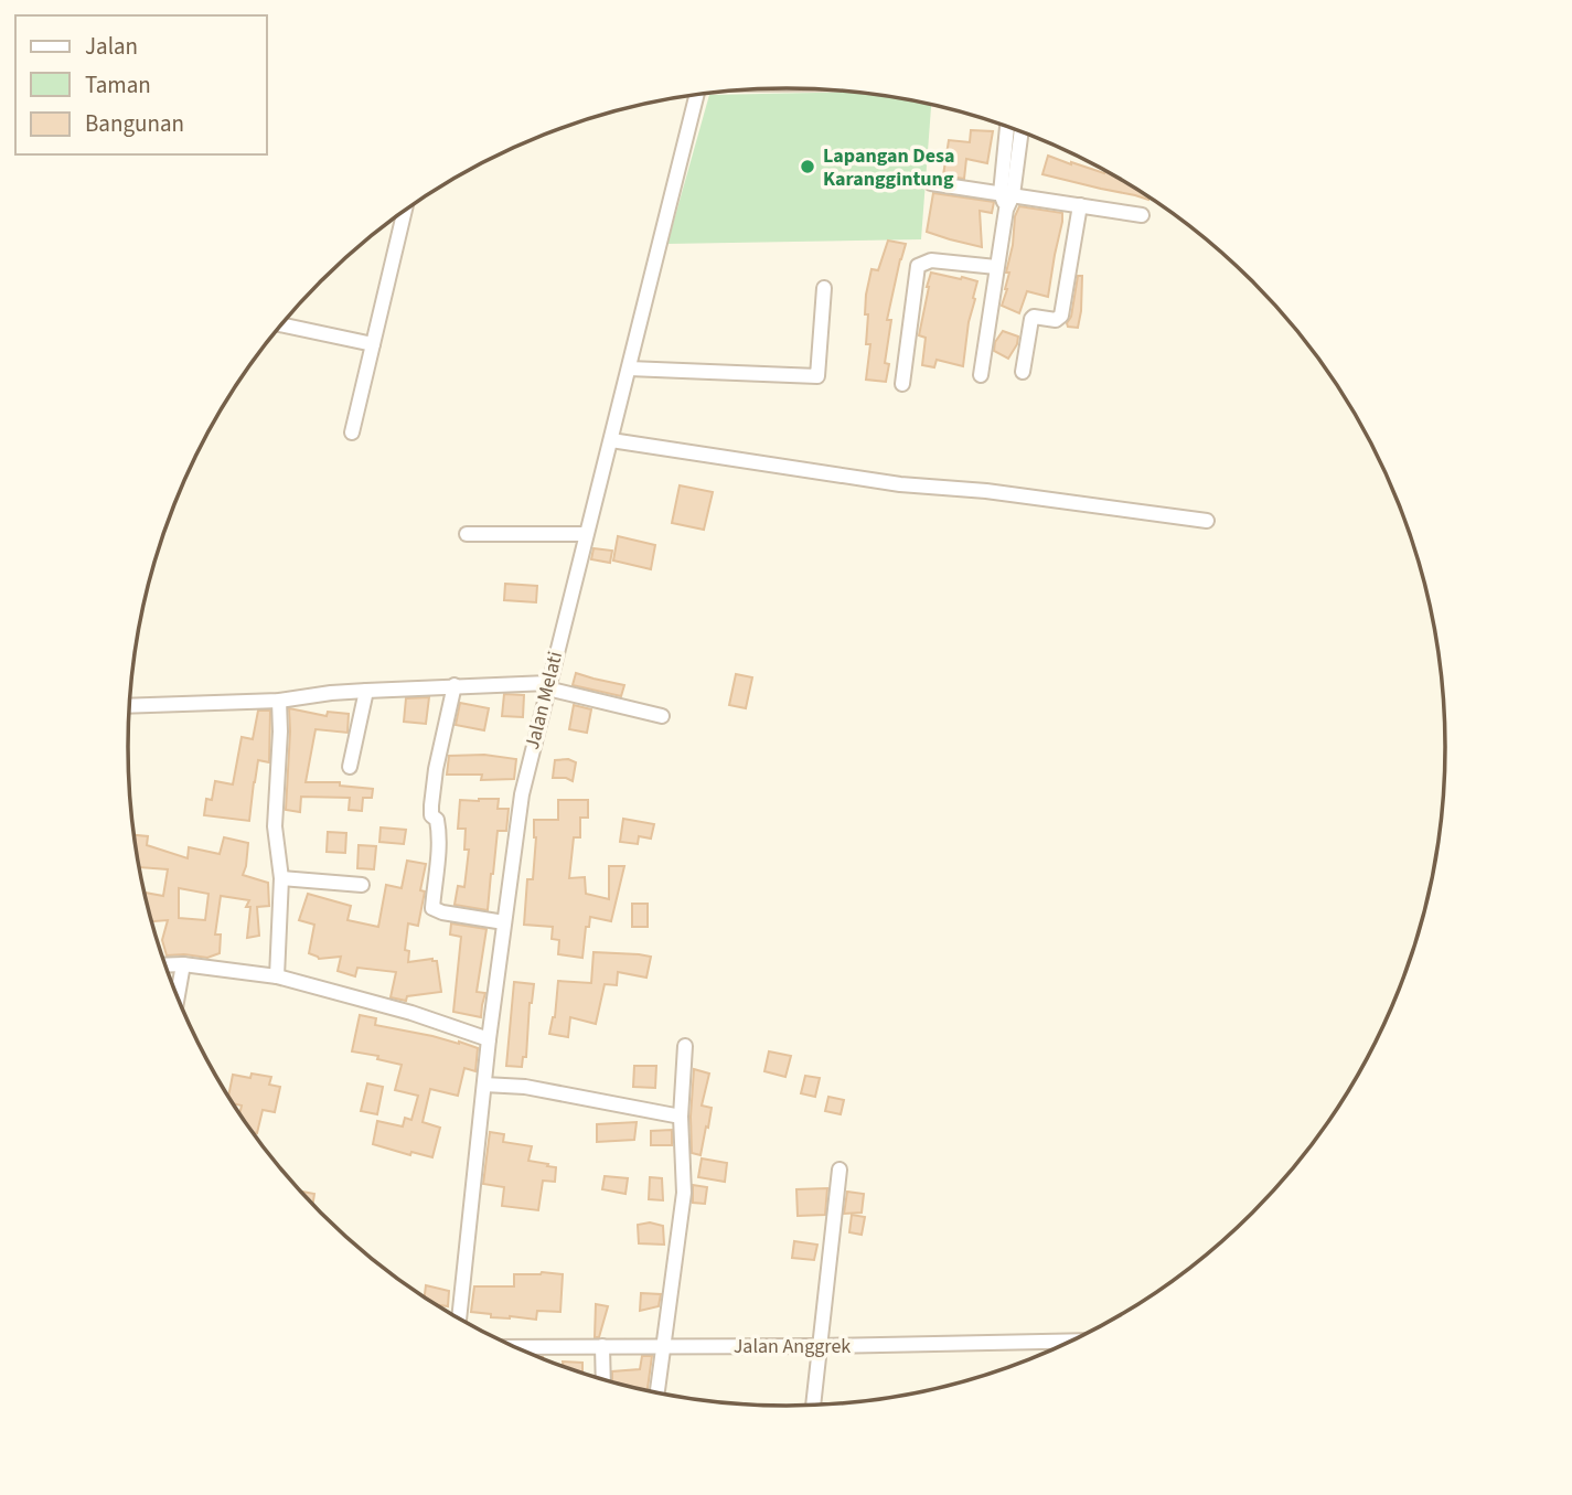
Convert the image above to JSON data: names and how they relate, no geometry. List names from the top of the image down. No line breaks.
{"streets":{"street":["Jalan Melati","Jalan Anggrek"]},"places":["Lapangan Desa Karanggintung"],"legend":["Jalan","Taman","Bangunan"]}
